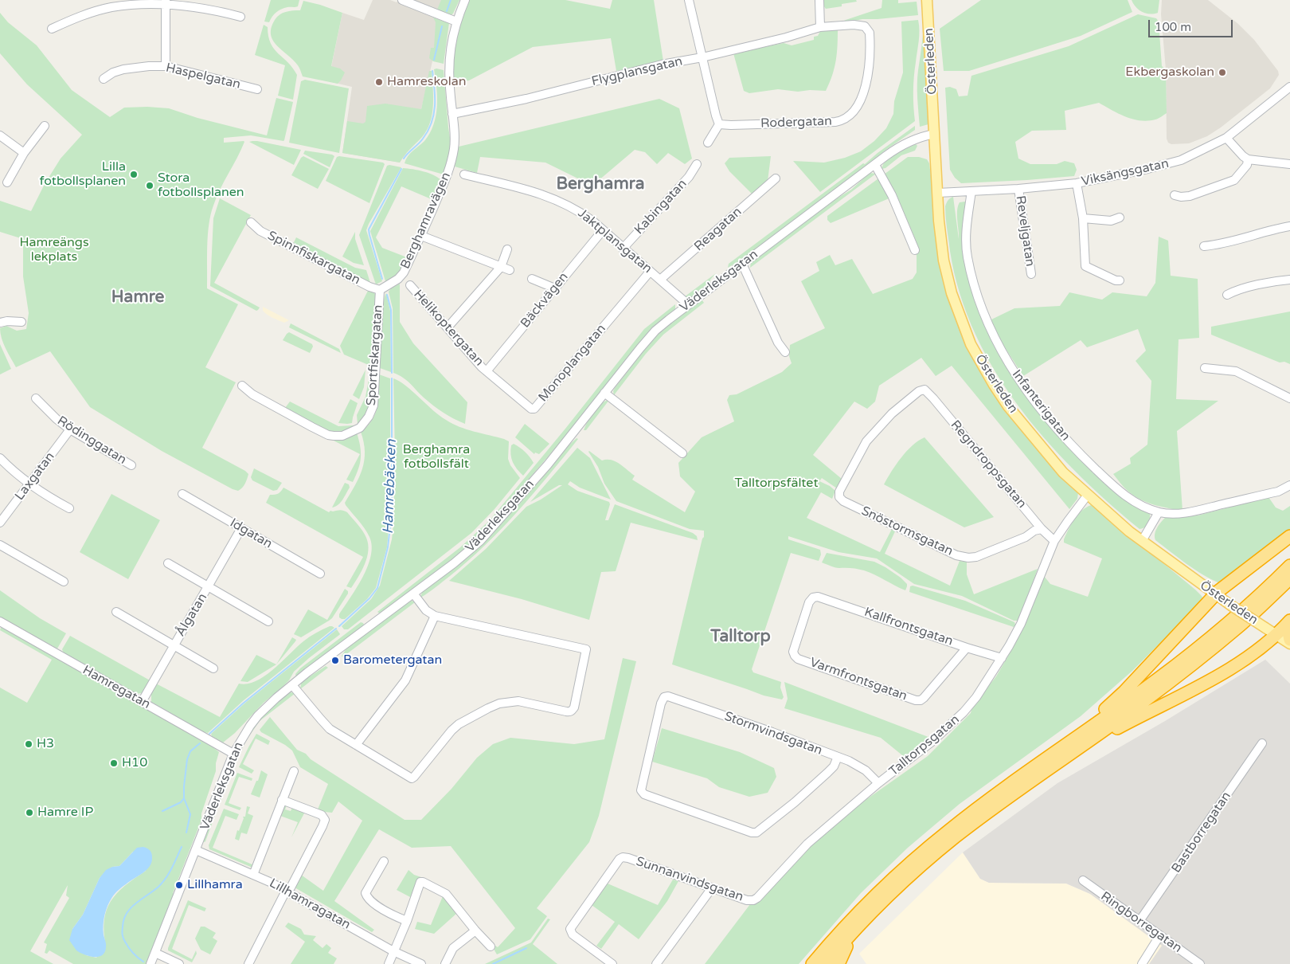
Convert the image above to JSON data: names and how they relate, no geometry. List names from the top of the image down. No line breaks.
{"streets":{"main road":["Österleden"],"street":["Flygplansgatan","Haspelgatan","Rodergatan","Viksängsgatan","Kabingatan","Berghamravägen","Reagatan","Reveljgatan","Jaktplansgatan","Spinnfiskargatan","Väderleksgatan","Bäckvägen","Helikoptergatan","Sportfiskargatan","Monoplangatan","Infanterigatan","Rödinggatan","Regndroppsgatan","Laxgatan","Snöstormsgatan","Idgatan","Ålgatan","Kallfrontsgatan","Varmfrontsgatan","Hamregatan","Stormvindsgatan","Talltorpsgatan","Bastborregatan","Sunnanvindsgatan","Lillhamragatan","Ringborregatan"]},"crossings":[["Österleden","Viksängsgatan"],["Österleden","Väderleksgatan"],["Österleden","Talltorpsgatan"],["Flygplansgatan","Rodergatan"],["Flygplansgatan","Berghamravägen"],["Viksängsgatan","Reveljgatan"],["Viksängsgatan","Infanterigatan"],["Kabingatan","Jaktplansgatan"],["Berghamravägen","Spinnfiskargatan"],["Berghamravägen","Sportfiskargatan"],["Reagatan","Jaktplansgatan"],["Jaktplansgatan","Väderleksgatan"],["Jaktplansgatan","Bäckvägen"],["Jaktplansgatan","Monoplangatan"],["Spinnfiskargatan","Sportfiskargatan"],["Väderleksgatan","Hamregatan"],["Väderleksgatan","Lillhamragatan"],["Bäckvägen","Helikoptergatan"],["Bäckvägen","Monoplangatan"],["Helikoptergatan","Monoplangatan"],["Rödinggatan","Laxgatan"],["Regndroppsgatan","Snöstormsgatan"],["Regndroppsgatan","Talltorpsgatan"],["Idgatan","Ålgatan"],["Ålgatan","Hamregatan"],["Kallfrontsgatan","Varmfrontsgatan"],["Kallfrontsgatan","Talltorpsgatan"],["Stormvindsgatan","Talltorpsgatan"],["Talltorpsgatan","Sunnanvindsgatan"],["Bastborregatan","Ringborregatan"]],"districts":["Berghamra","Hamre","Talltorp"],"water":["Hamrebäcken"],"parks":["Hamreängs lekplats","Berghamra fotbollsfält","Talltorpsfältet"],"places":["Ekbergaskolan","Hamreskolan","Lilla fotbollsplanen","Stora fotbollsplanen","Barometergatan","H3","H10","Hamre IP","Lillhamra"],"scale_bar":"100 m"}
